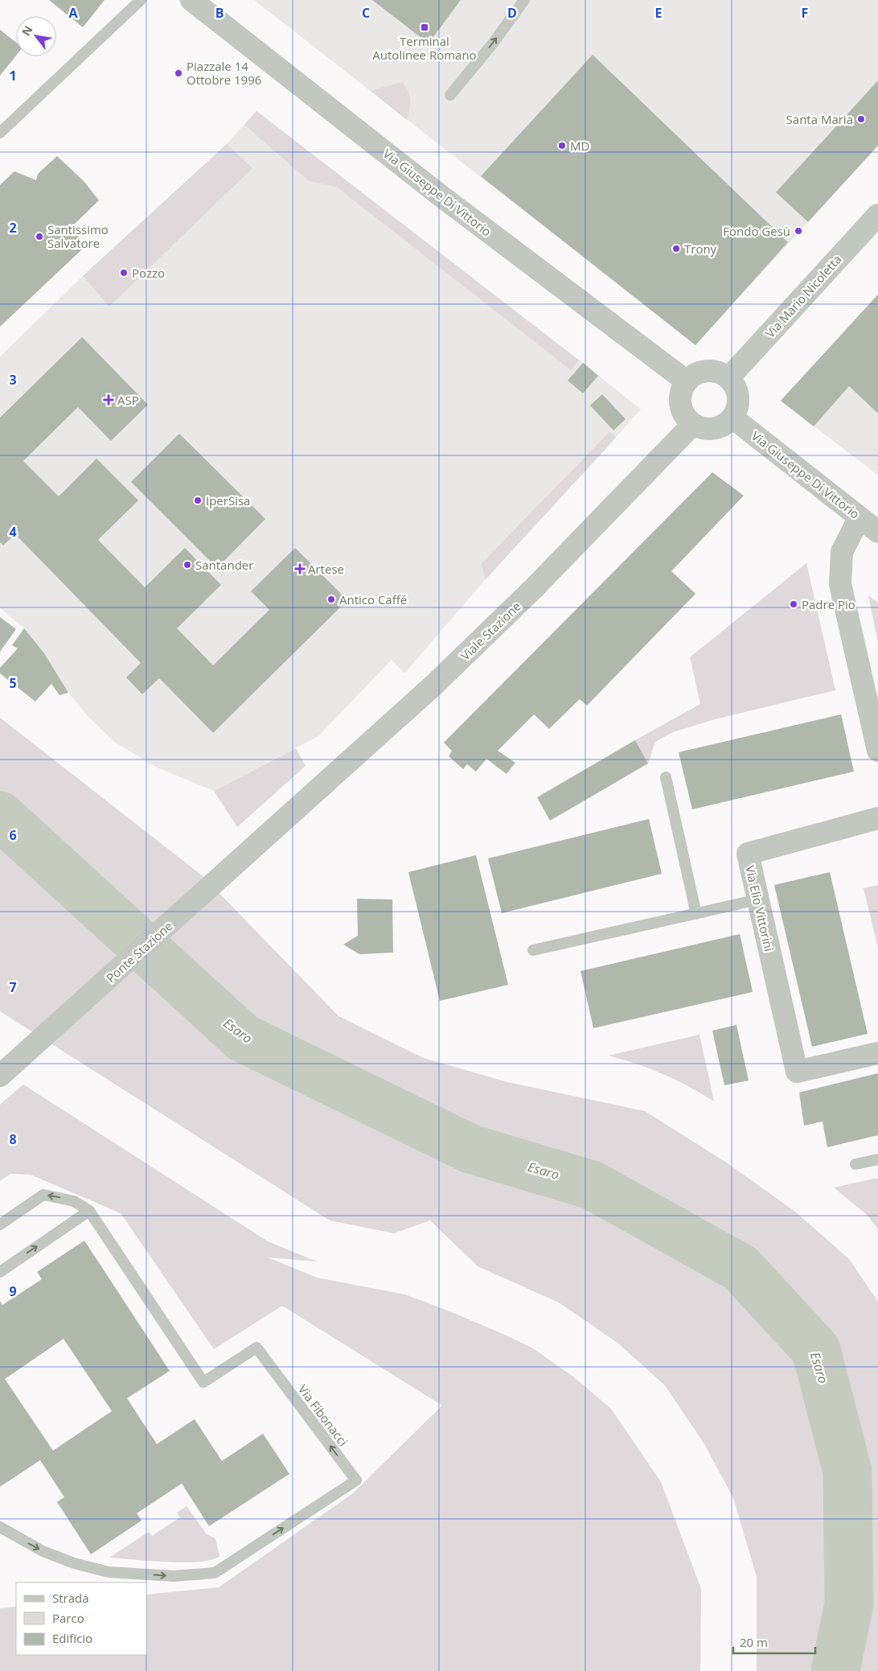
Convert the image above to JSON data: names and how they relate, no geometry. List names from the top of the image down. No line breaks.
{"streets":{"street":["Via Giuseppe Di Vittorio","Via Mario Nicoletta","Viale Stazione","Via Elio Vittorini","Ponte Stazione"],"lane":["Via Fibonacci"]},"crossings":[["Via Giuseppe Di Vittorio","Via Mario Nicoletta"],["Via Giuseppe Di Vittorio","Viale Stazione"],["Via Mario Nicoletta","Viale Stazione"],["Viale Stazione","Ponte Stazione"]],"water":["Esaro"],"places":{"transit":["Terminal Autolinee Romano"],"other":["Piazzale 14 Ottobre 1996","Santa Maria","MD","Fondo Gesù","Santissimo Salvatore","Trony","Pozzo","IperSisa","Santander","Antico Caffé","Padre Pio"],"health":["ASP","Artese"]},"legend":["Strada","Parco","Edificio"],"scale_bar":"20 m","north":"top left","grid":{"columns":["A","B","C","D","E","F"],"rows":["1","2","3","4","5","6","7","8","9"]}}
